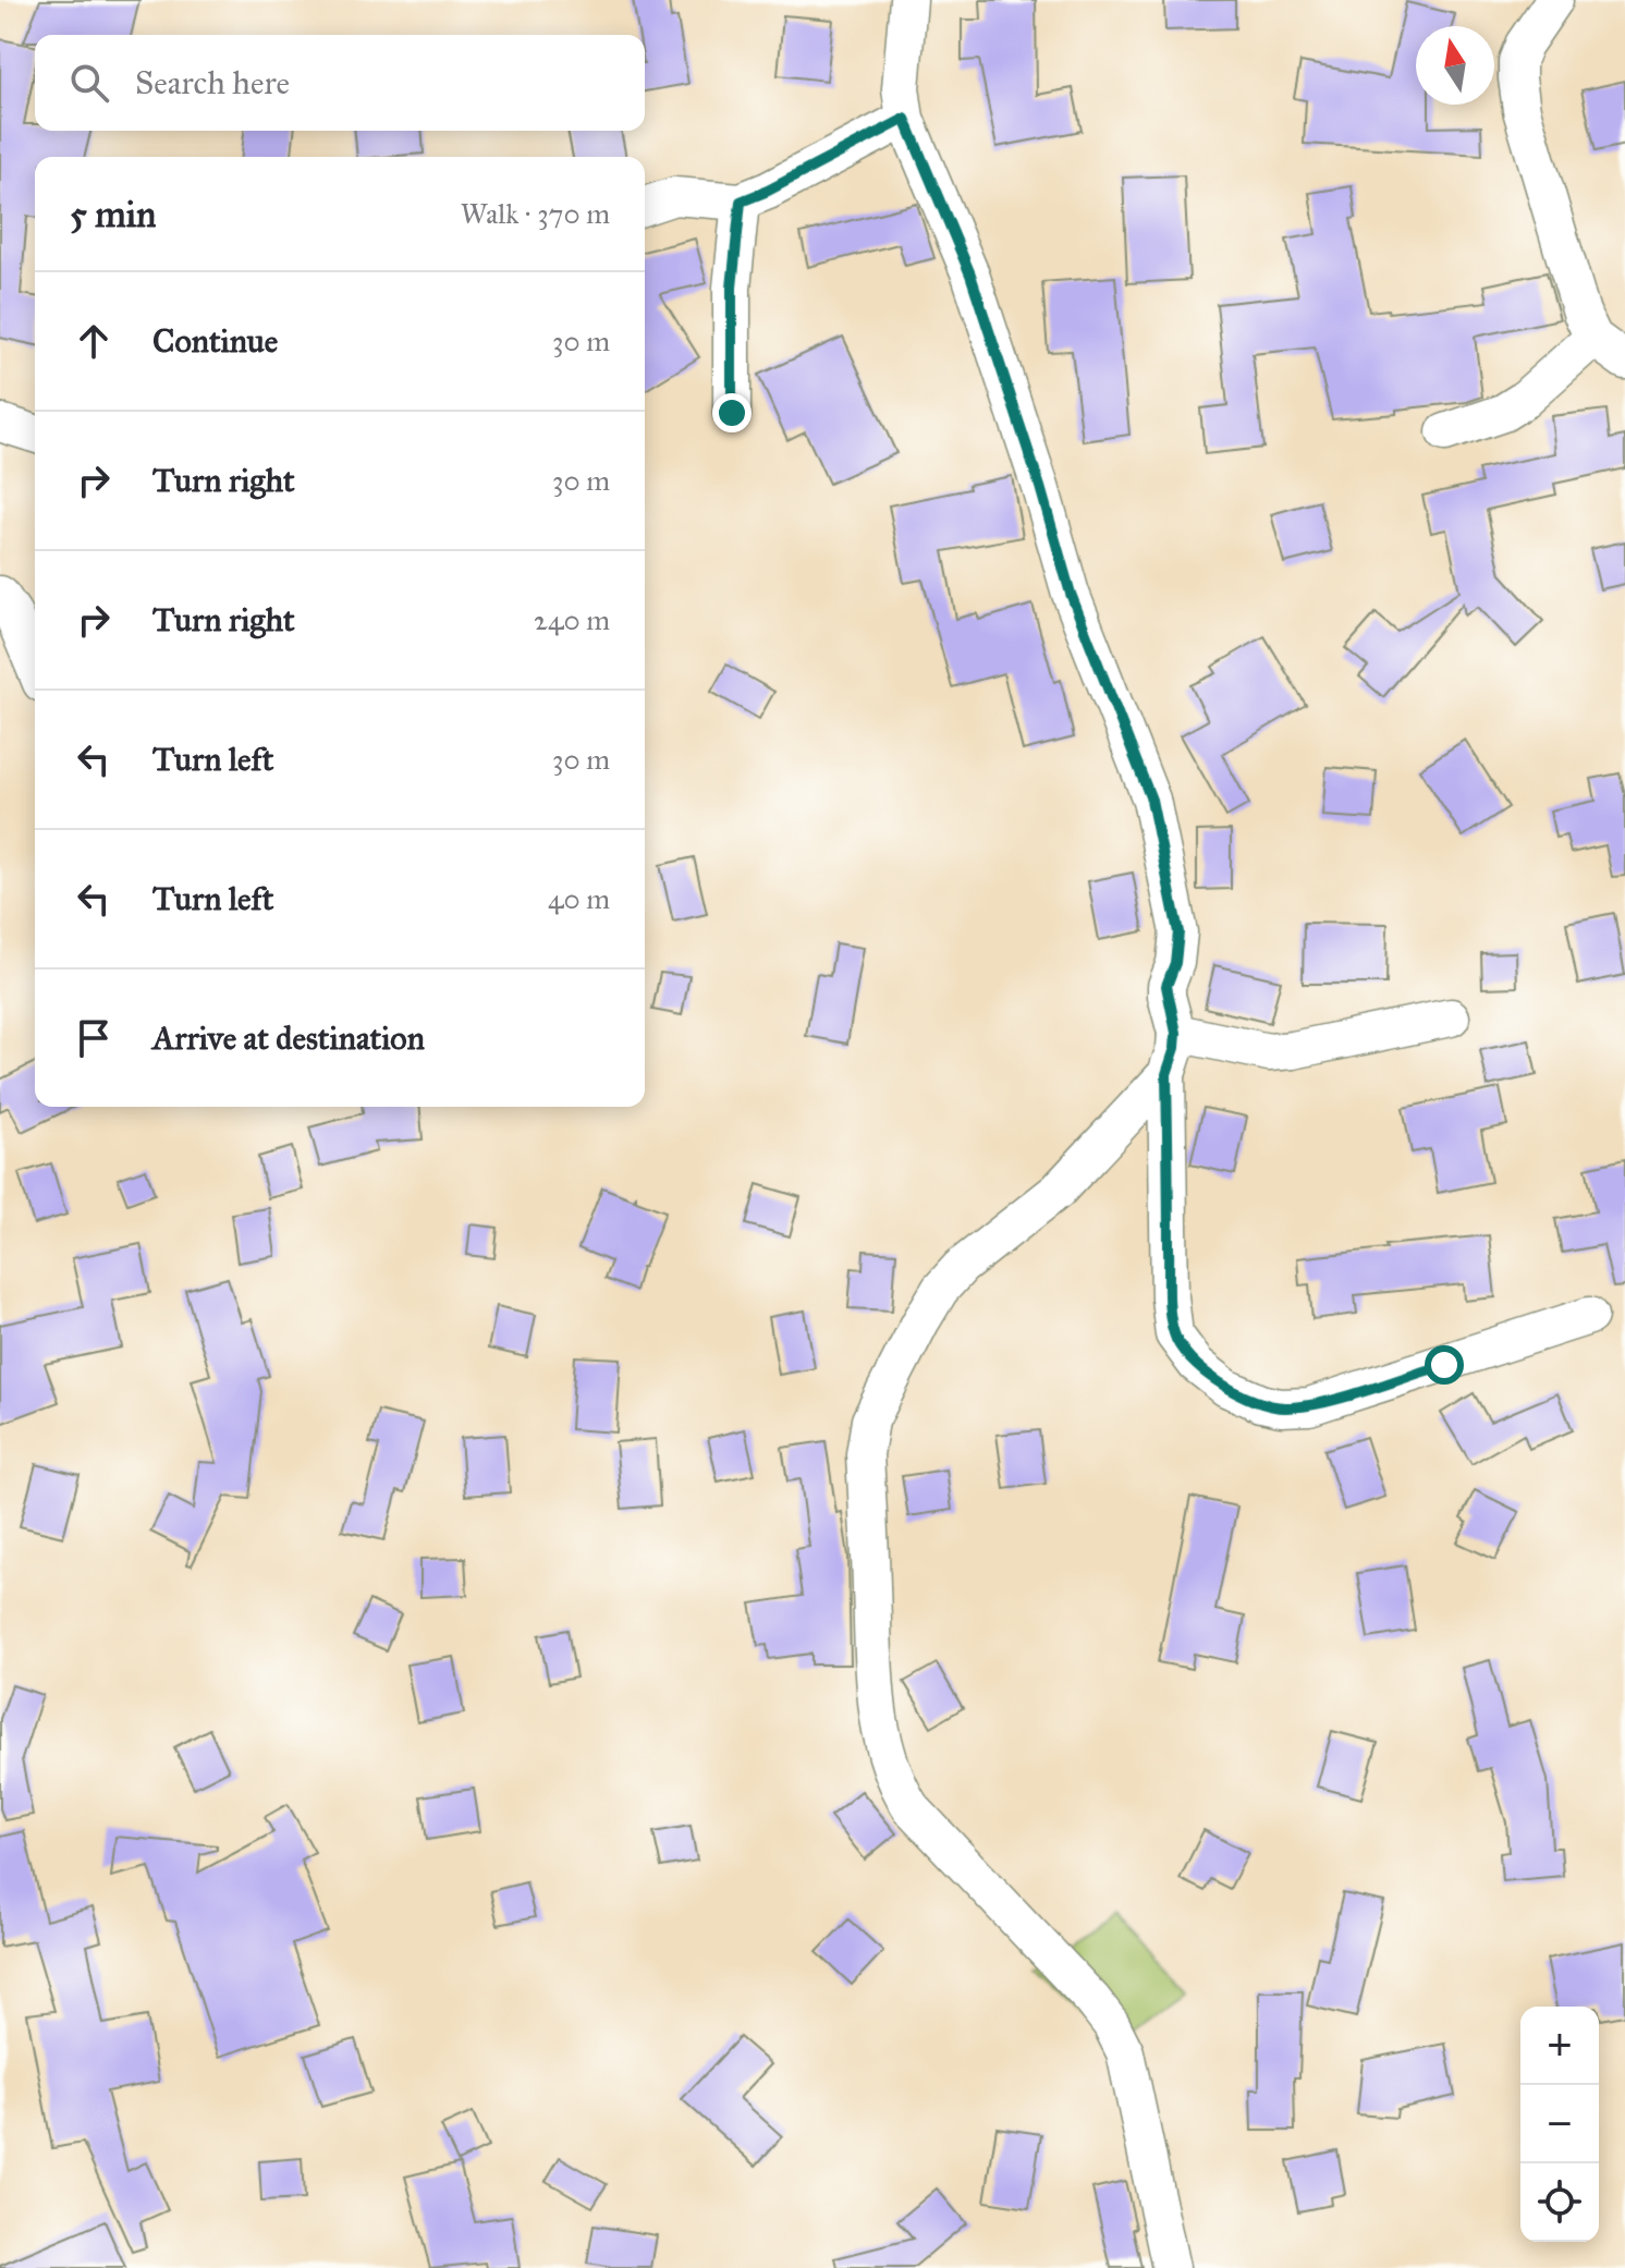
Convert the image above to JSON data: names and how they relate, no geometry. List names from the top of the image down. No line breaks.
{"north":"top","page":{"search":"Search here","heading":["5 min","Walk · 370 m"],"list":[["Continue","30 m"],["Turn right","30 m"],["Turn right","240 m"],["Turn left","30 m"],["Turn left","40 m"],"Arrive at destination"],"map_buttons":["+","−"]}}
